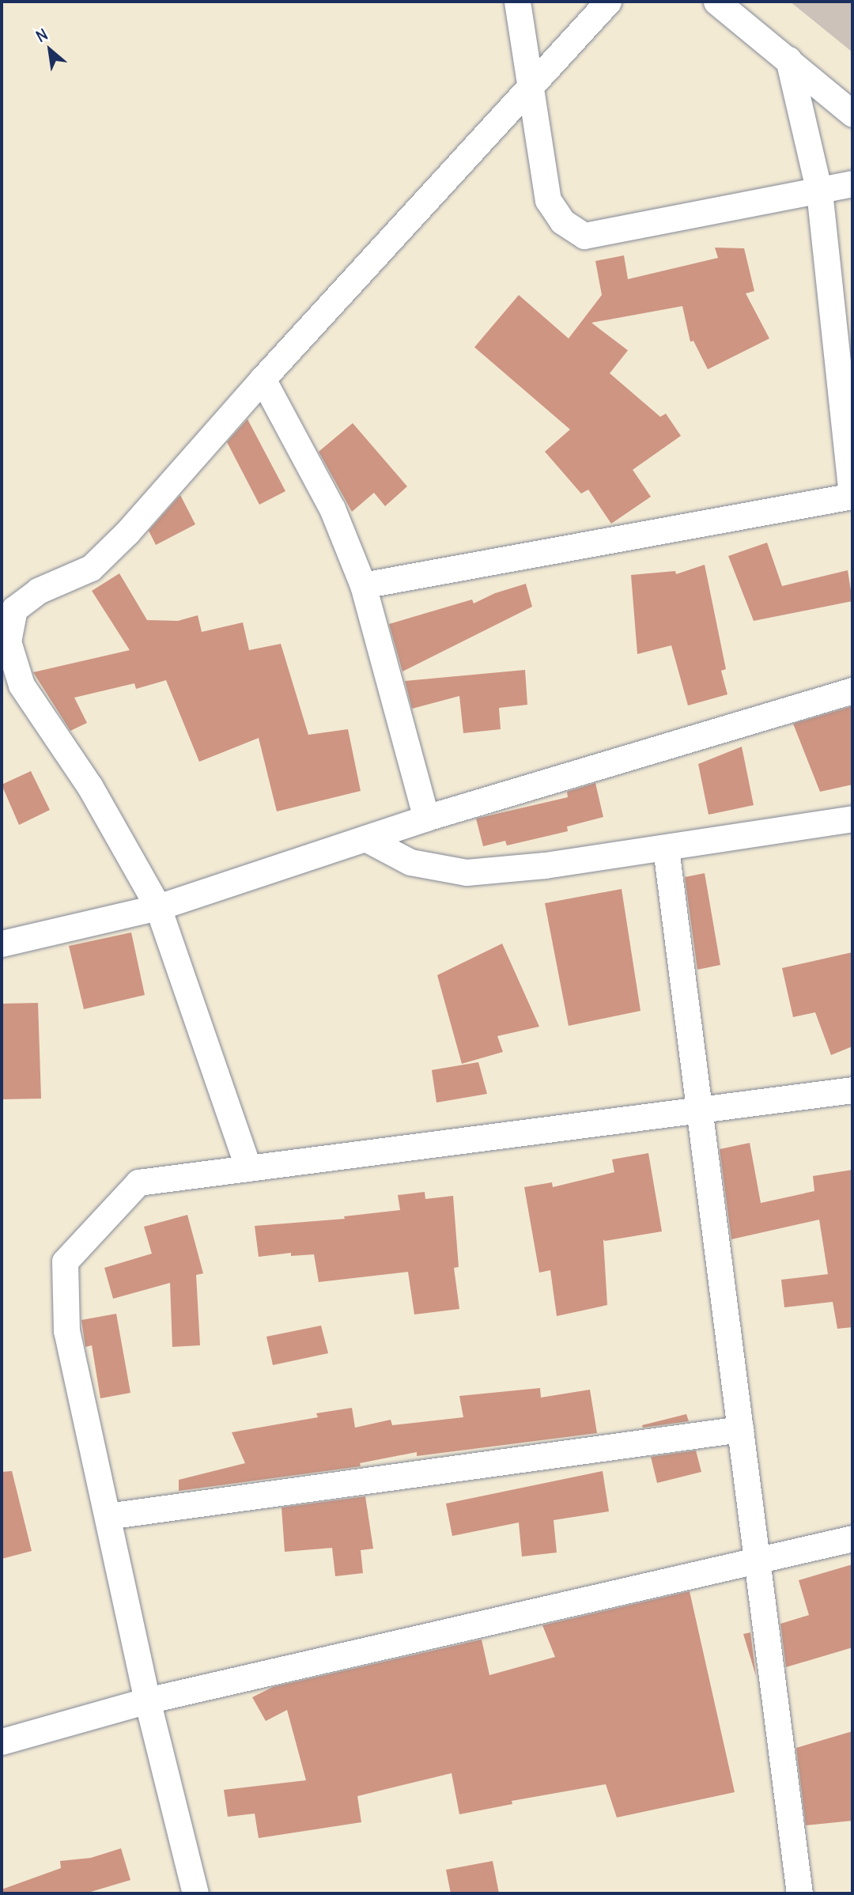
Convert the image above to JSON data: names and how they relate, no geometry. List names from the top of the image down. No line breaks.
{"north":"top left"}
